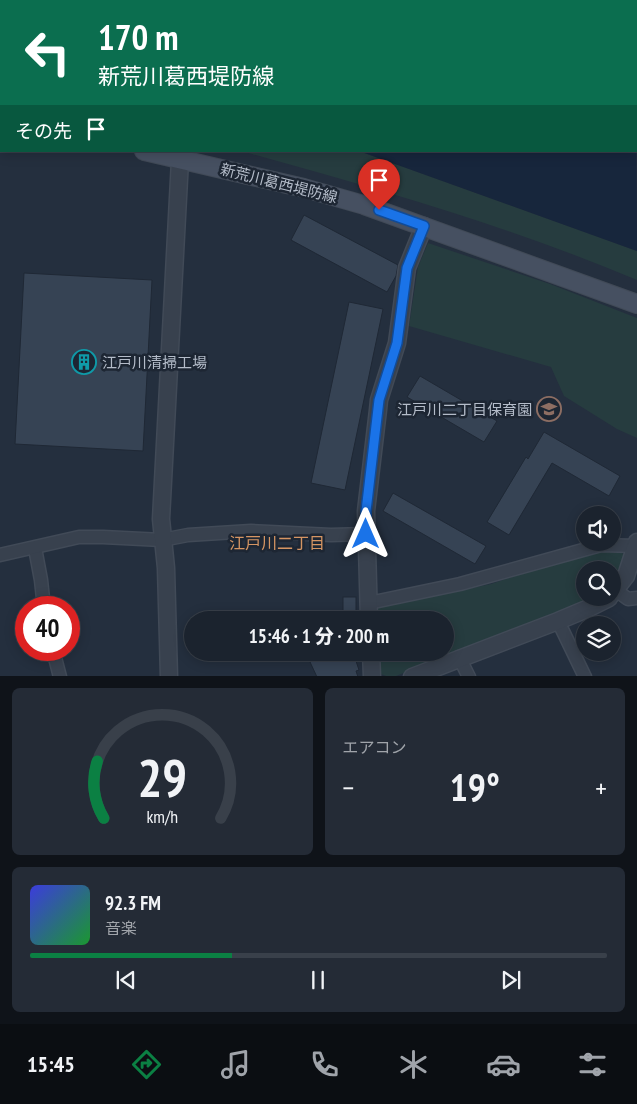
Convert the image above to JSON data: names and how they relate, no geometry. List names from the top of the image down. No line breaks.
{"streets":{"main road":["新荒川葛西堤防線"]},"districts":["江戸川二丁目"],"places":{"building":["江戸川清掃工場"],"school or university":["江戸川二丁目保育園"]},"page":{"turn":["170 m","新荒川葛西堤防線"],"then":"その先","limit":"40","trip":"15:46 · 1 分 · 200 m","tile":"エアコン","heat":["−","19°","+"],"song":["92.3 FM","音楽"],"tabs":"15:45","gauge":["29","km/h"]}}
